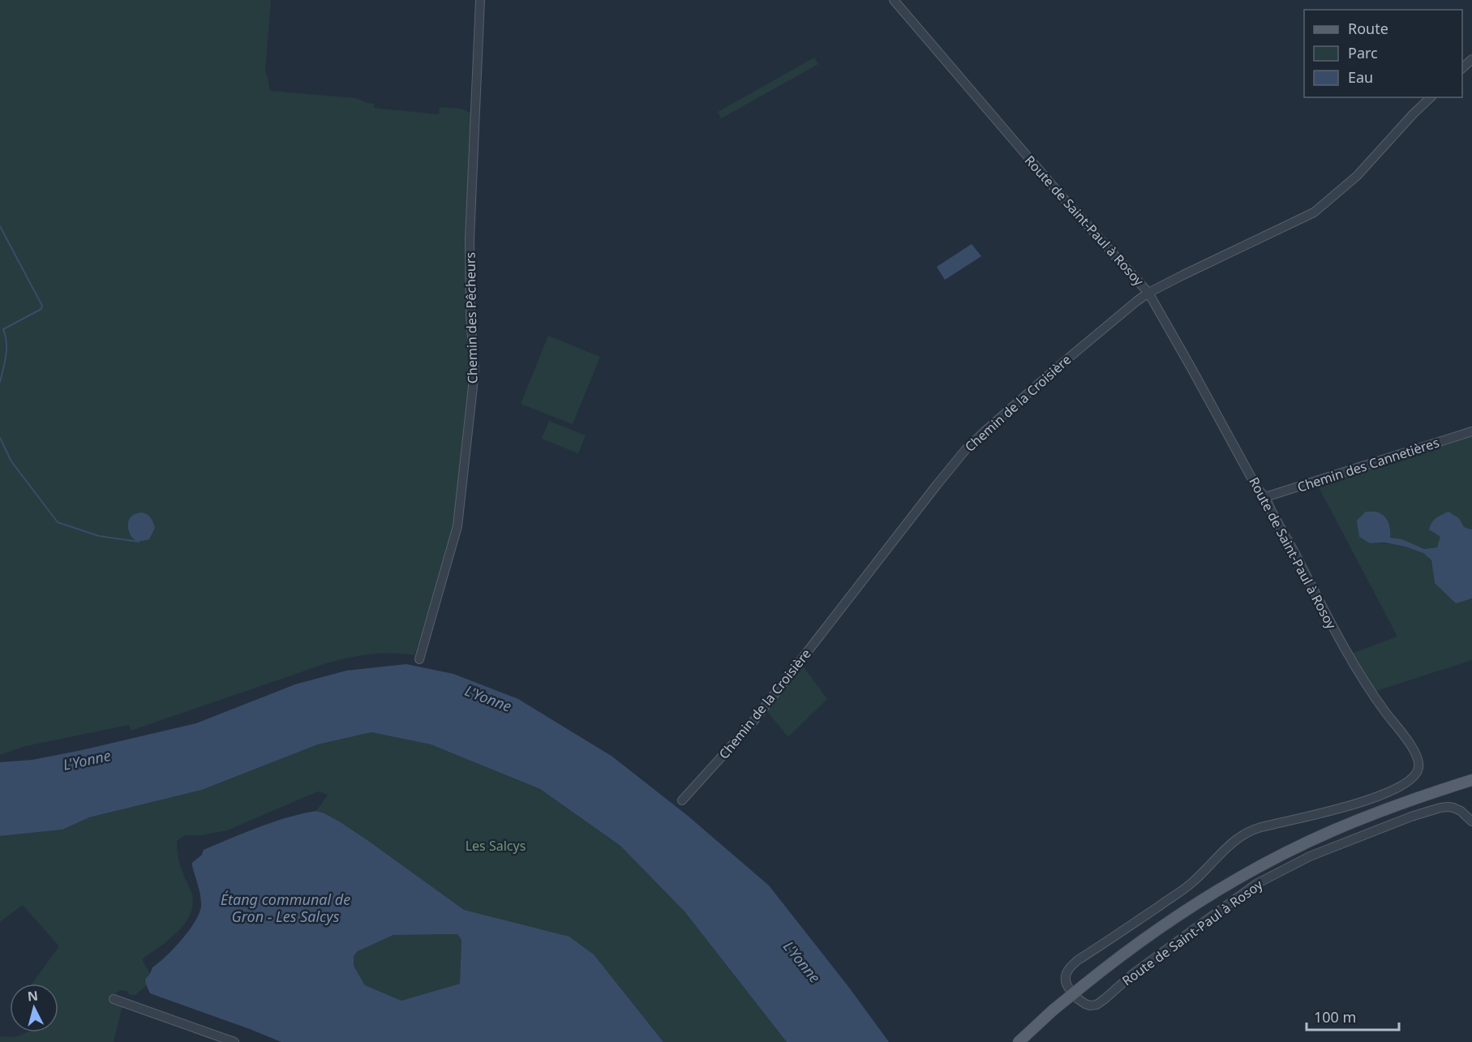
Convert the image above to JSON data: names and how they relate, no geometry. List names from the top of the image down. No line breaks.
{"streets":{"street":["Route de Saint-Paul à Rosoy","Chemin des Pêcheurs","Chemin de la Croisière","Chemin des Cannetières"]},"crossings":[["Route de Saint-Paul à Rosoy","Chemin de la Croisière"],["Route de Saint-Paul à Rosoy","Chemin des Cannetières"]],"water":["L'Yonne","Étang communal de Gron - Les Salcys"],"parks":["Les Salcys"],"legend":["Route","Parc","Eau"],"scale_bar":"100 m","north":"top"}
